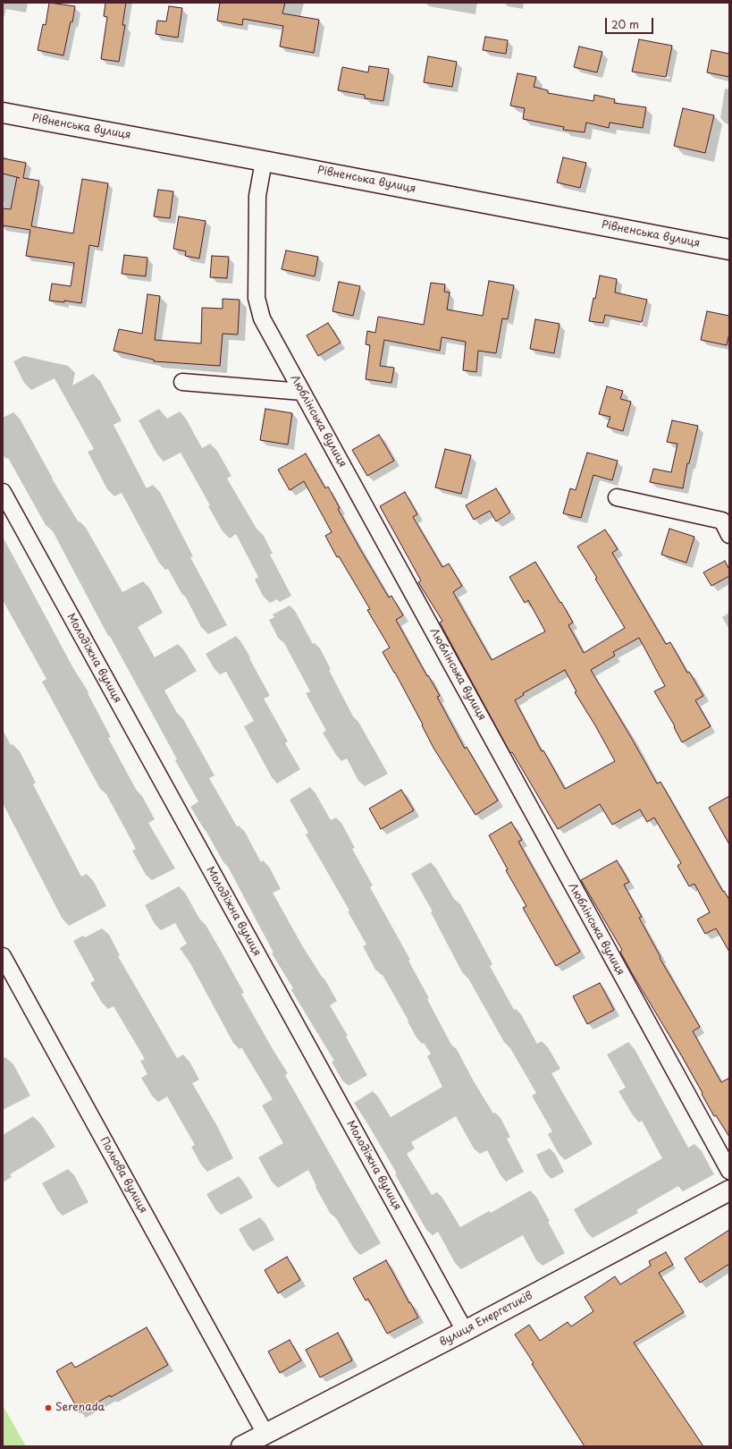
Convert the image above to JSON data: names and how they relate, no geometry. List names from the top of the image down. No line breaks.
{"streets":{"main road":["Рівненська вулиця","вулиця Енергетиків"],"street":["Люблінська вулиця","Молодіжна вулиця","Польова вулиця"]},"crossings":[["Рівненська вулиця","Люблінська вулиця"],["Молодіжна вулиця","вулиця Енергетиків"],["Польова вулиця","вулиця Енергетиків"]],"places":["Serenada"],"scale_bar":"20 m"}
